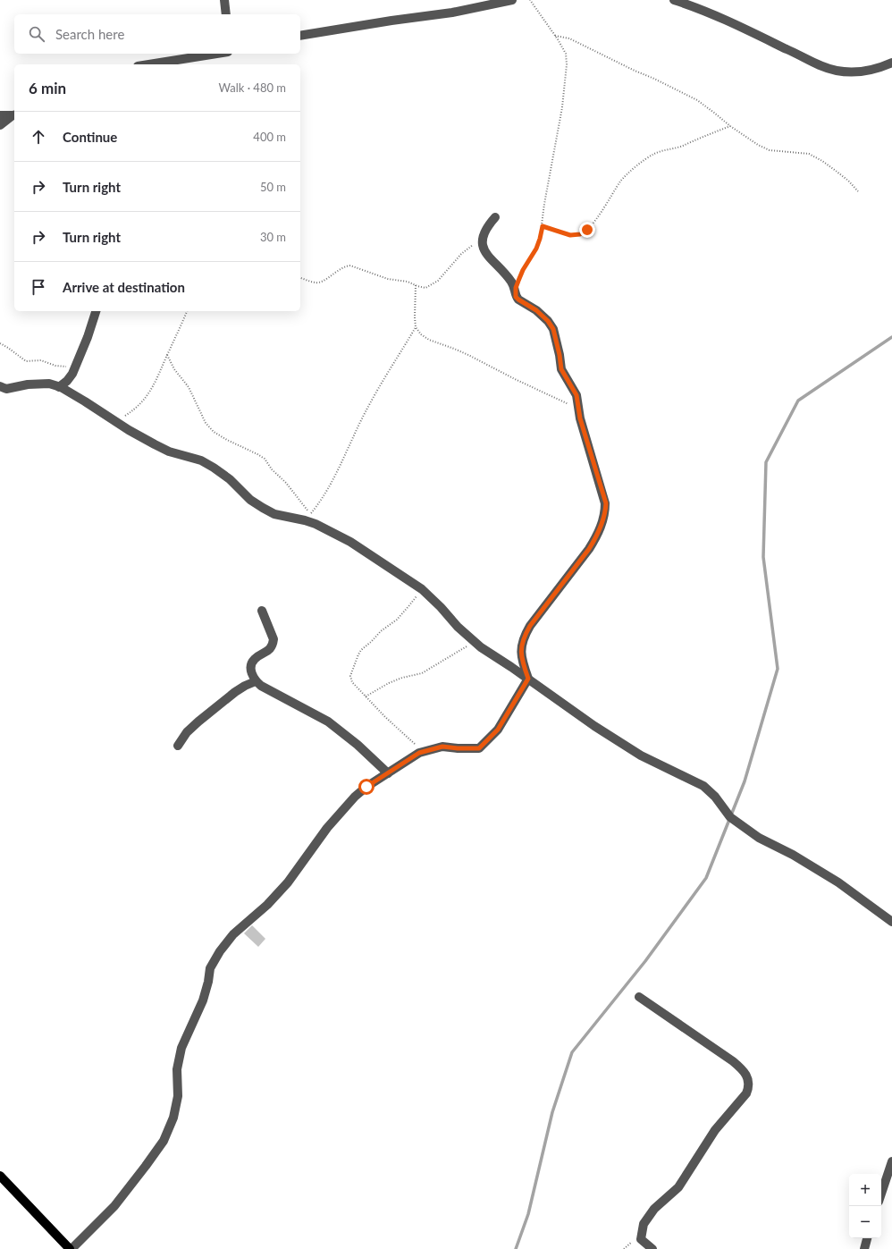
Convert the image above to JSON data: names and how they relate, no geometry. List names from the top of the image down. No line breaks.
{"page":{"search":"Search here","heading":["6 min","Walk · 480 m"],"list":[["Continue","400 m"],["Turn right","50 m"],["Turn right","30 m"],"Arrive at destination"],"map_buttons":["+","−"]}}
